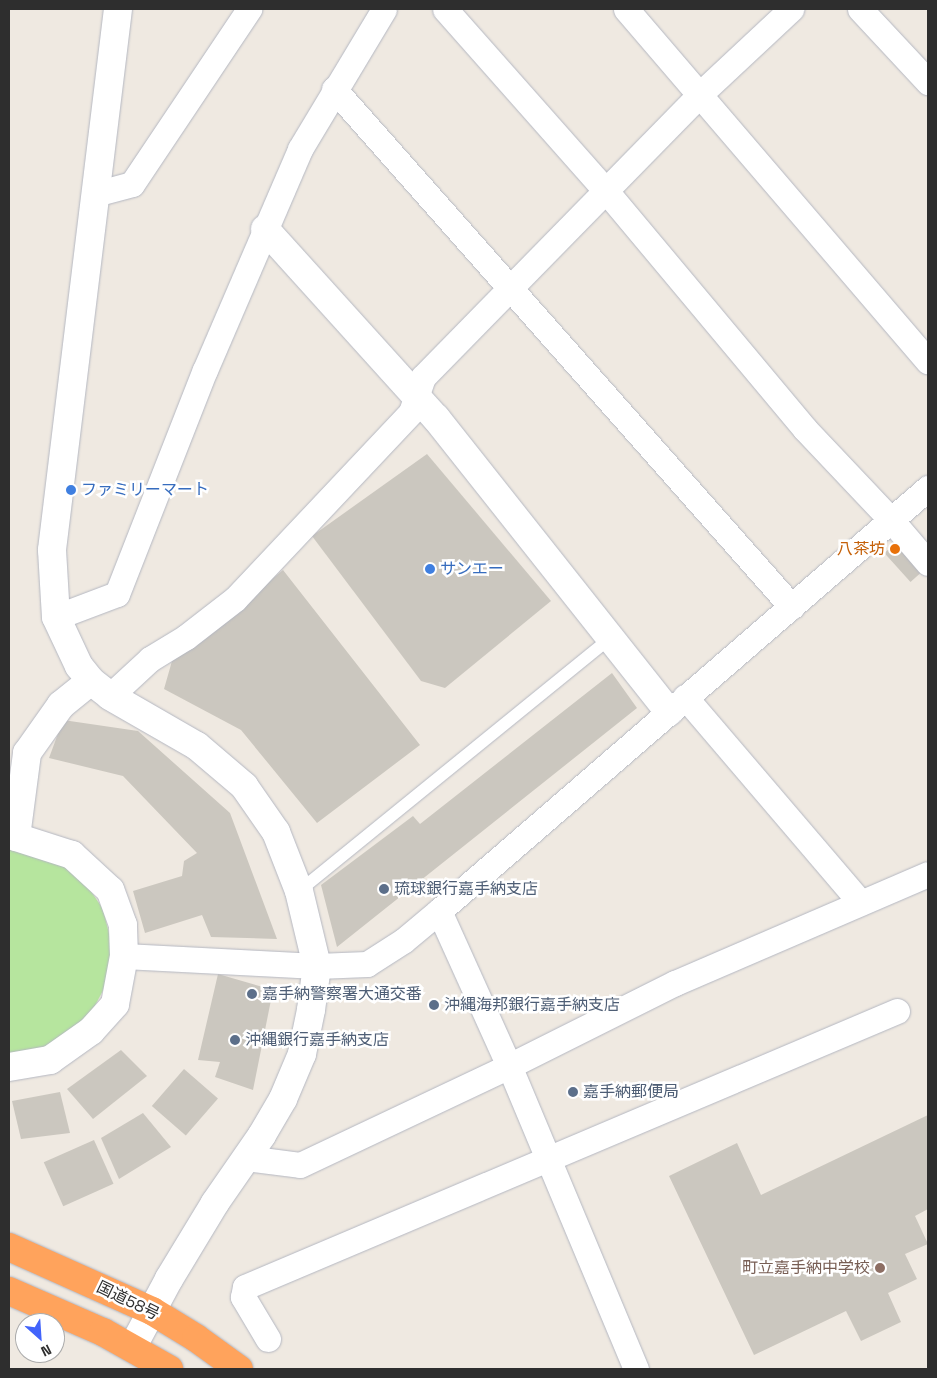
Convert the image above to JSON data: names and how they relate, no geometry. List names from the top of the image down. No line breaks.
{"streets":{"highway":["国道58号"]},"places":["ファミリーマート","八茶坊","サンエー","琉球銀行嘉手納支店","嘉手納警察署大通交番","沖縄海邦銀行嘉手納支店","沖縄銀行嘉手納支店","嘉手納郵便局","町立嘉手納中学校"],"north":"bottom right"}
